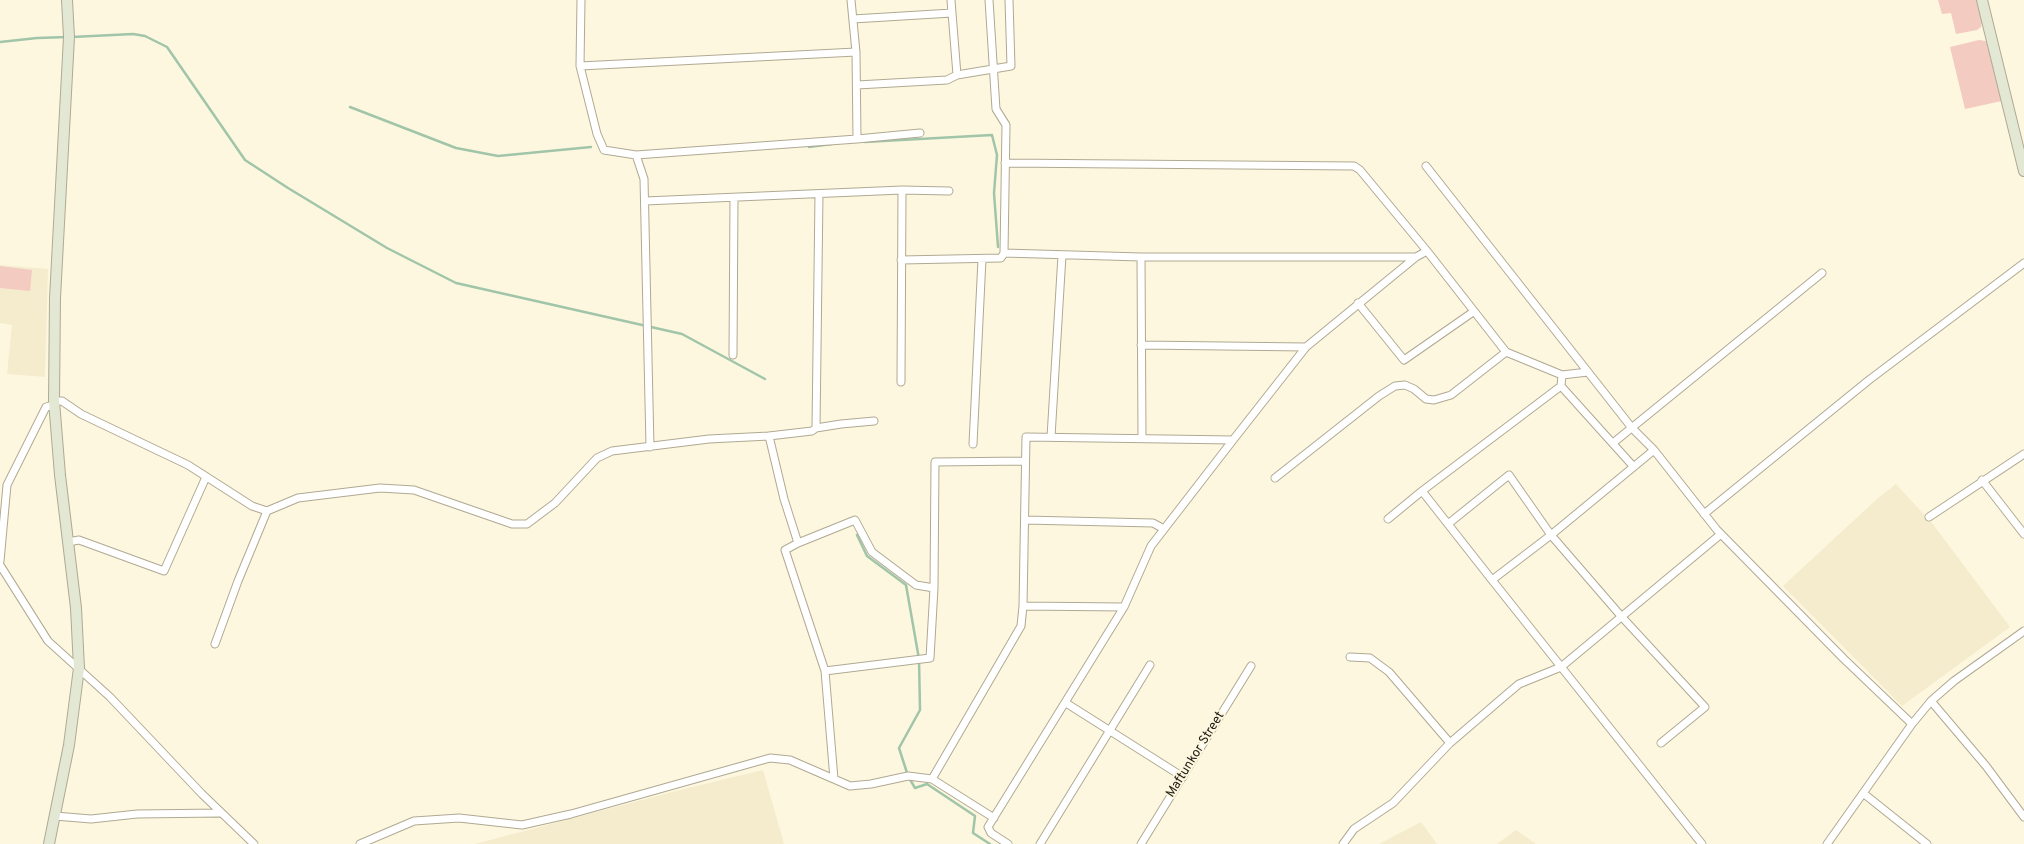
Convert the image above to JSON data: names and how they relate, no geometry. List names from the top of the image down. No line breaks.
{"streets":{"street":["Maftunkor Street"]}}
